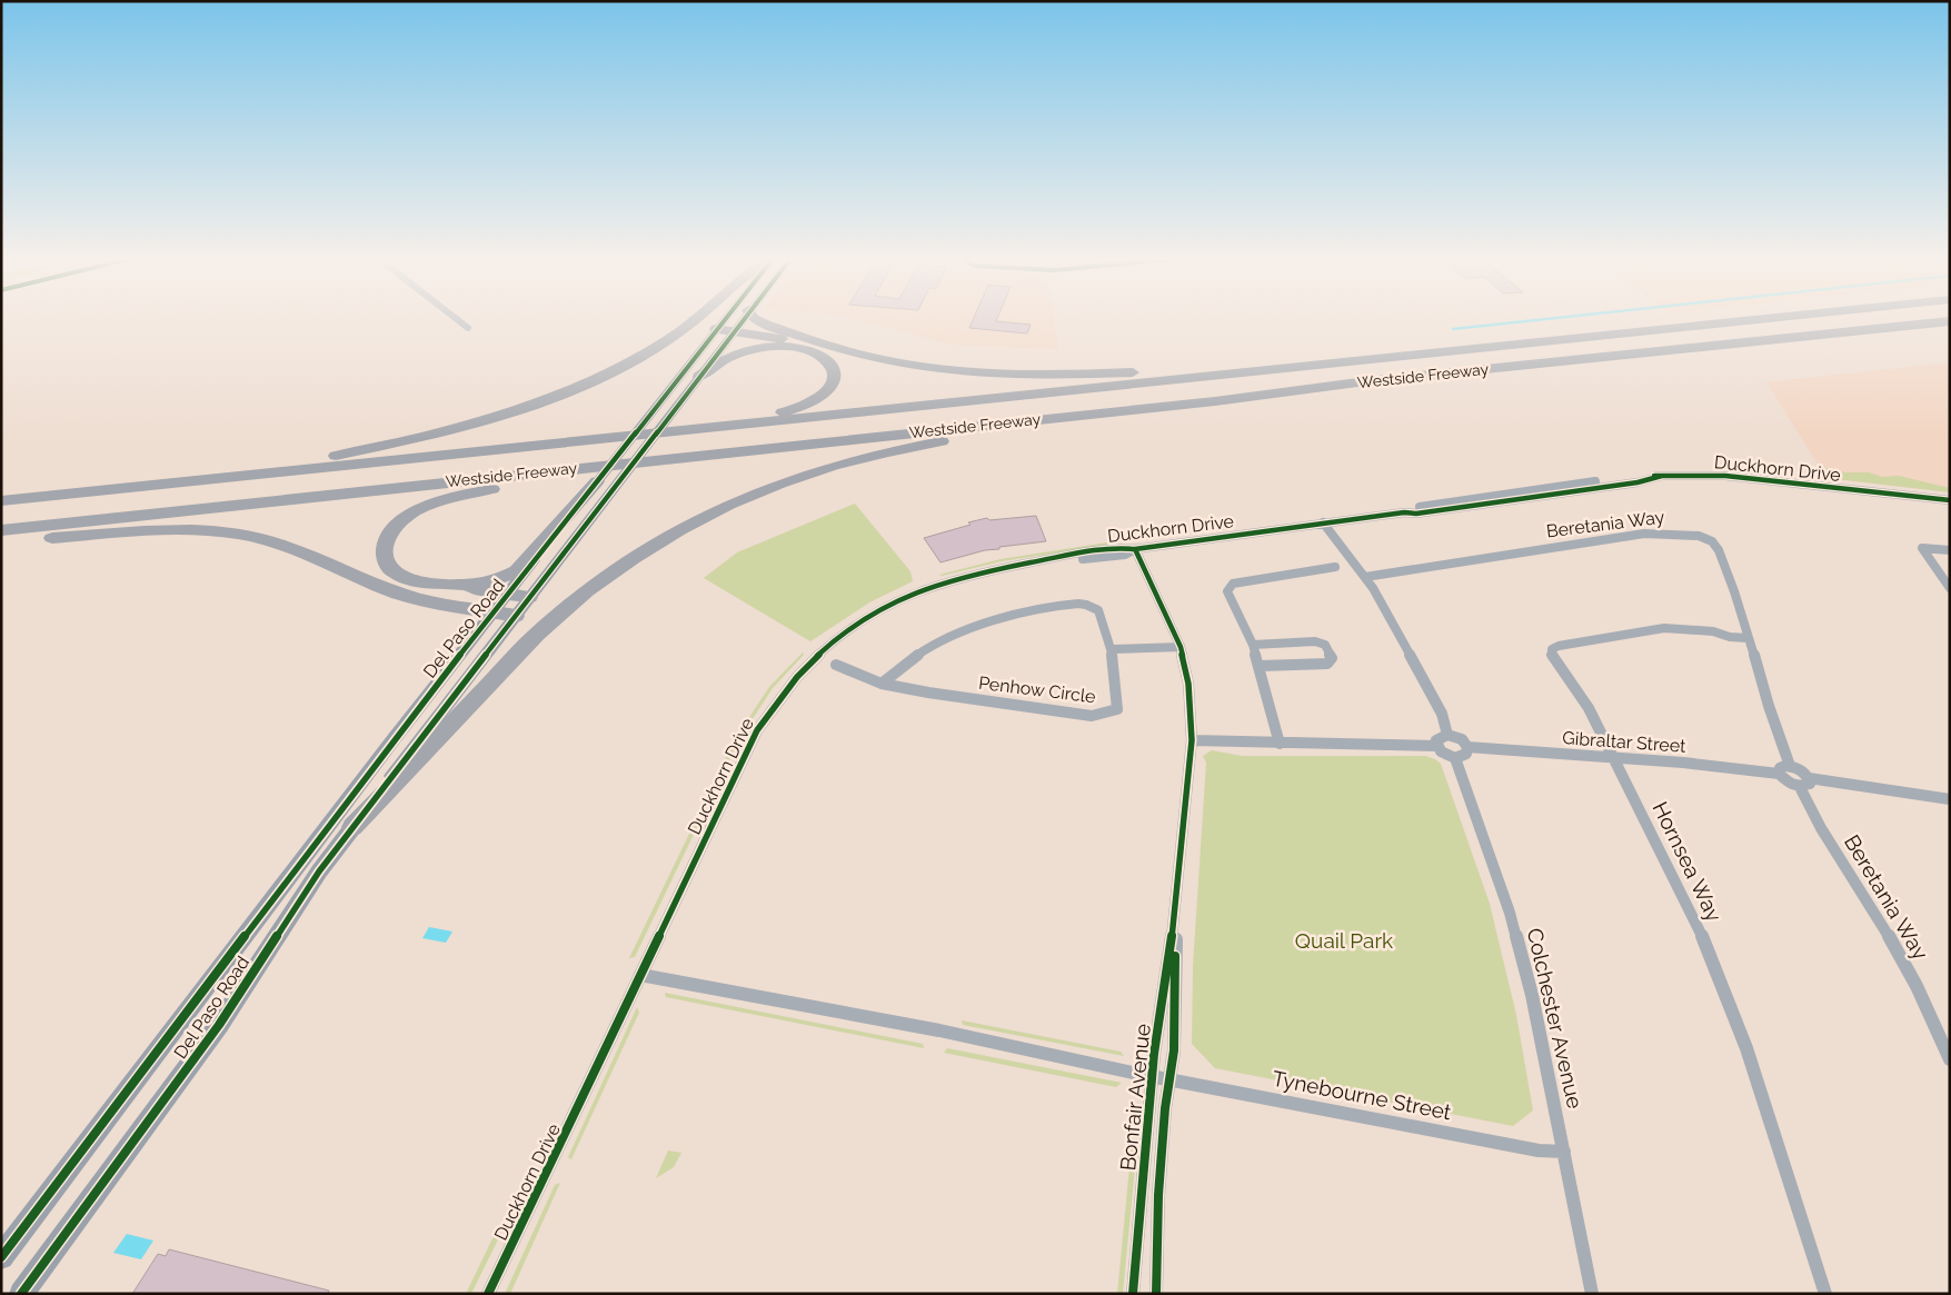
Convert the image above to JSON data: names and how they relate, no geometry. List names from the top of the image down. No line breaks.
{"streets":{"highway":["Westside Freeway"],"main road":["Del Paso Road"],"street":["Duckhorn Drive","Beretania Way","Penhow Circle","Gibraltar Street","Hornsea Way","Colchester Avenue","Tynebourne Street","Bonfair Avenue"]},"crossings":[["Duckhorn Drive","Tynebourne Street"],["Duckhorn Drive","Bonfair Avenue"],["Beretania Way","Hornsea Way"],["Gibraltar Street","Hornsea Way"],["Gibraltar Street","Colchester Avenue"],["Colchester Avenue","Tynebourne Street"],["Tynebourne Street","Bonfair Avenue"]],"parks":["Quail Park"]}
